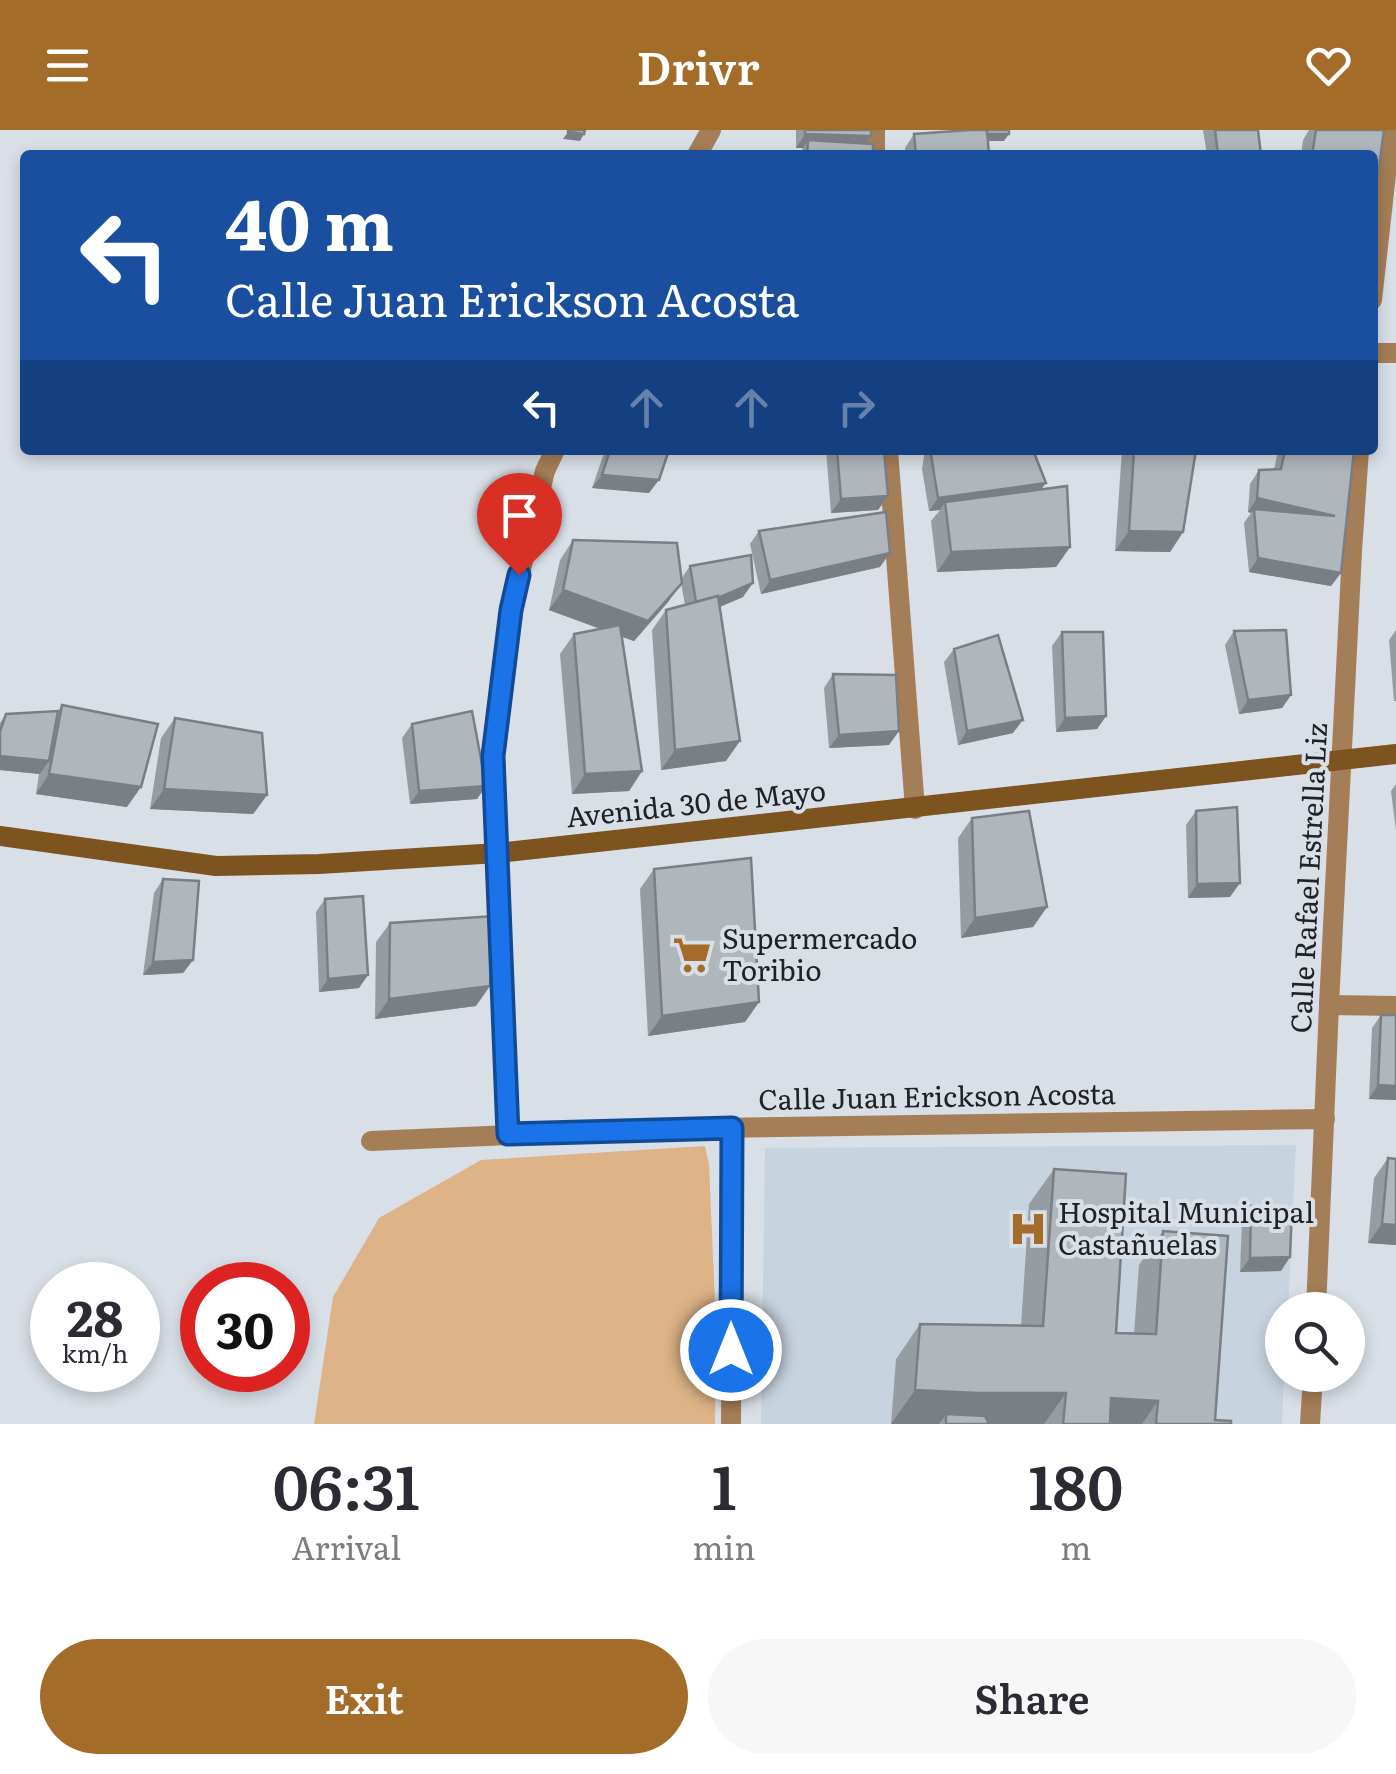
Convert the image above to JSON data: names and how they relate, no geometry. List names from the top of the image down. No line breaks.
{"streets":{"main road":["Avenida 30 de Mayo"],"street":["Calle Rafael Estrella Liz","Calle Juan Erickson Acosta"]},"crossings":[["Avenida 30 de Mayo","Calle Rafael Estrella Liz"],["Calle Rafael Estrella Liz","Calle Juan Erickson Acosta"]],"places":{"supermarket":["Supermercado Toribio"],"hospital":["Hospital Municipal Castañuelas"]},"page":{"header":"Drivr","turn":["40 m","Calle Juan Erickson Acosta"],"speed":"28 km/h","limit":"30","eta":["06:31","Arrival","1","min","180","m"],"buttons":["Exit","Share"]}}
